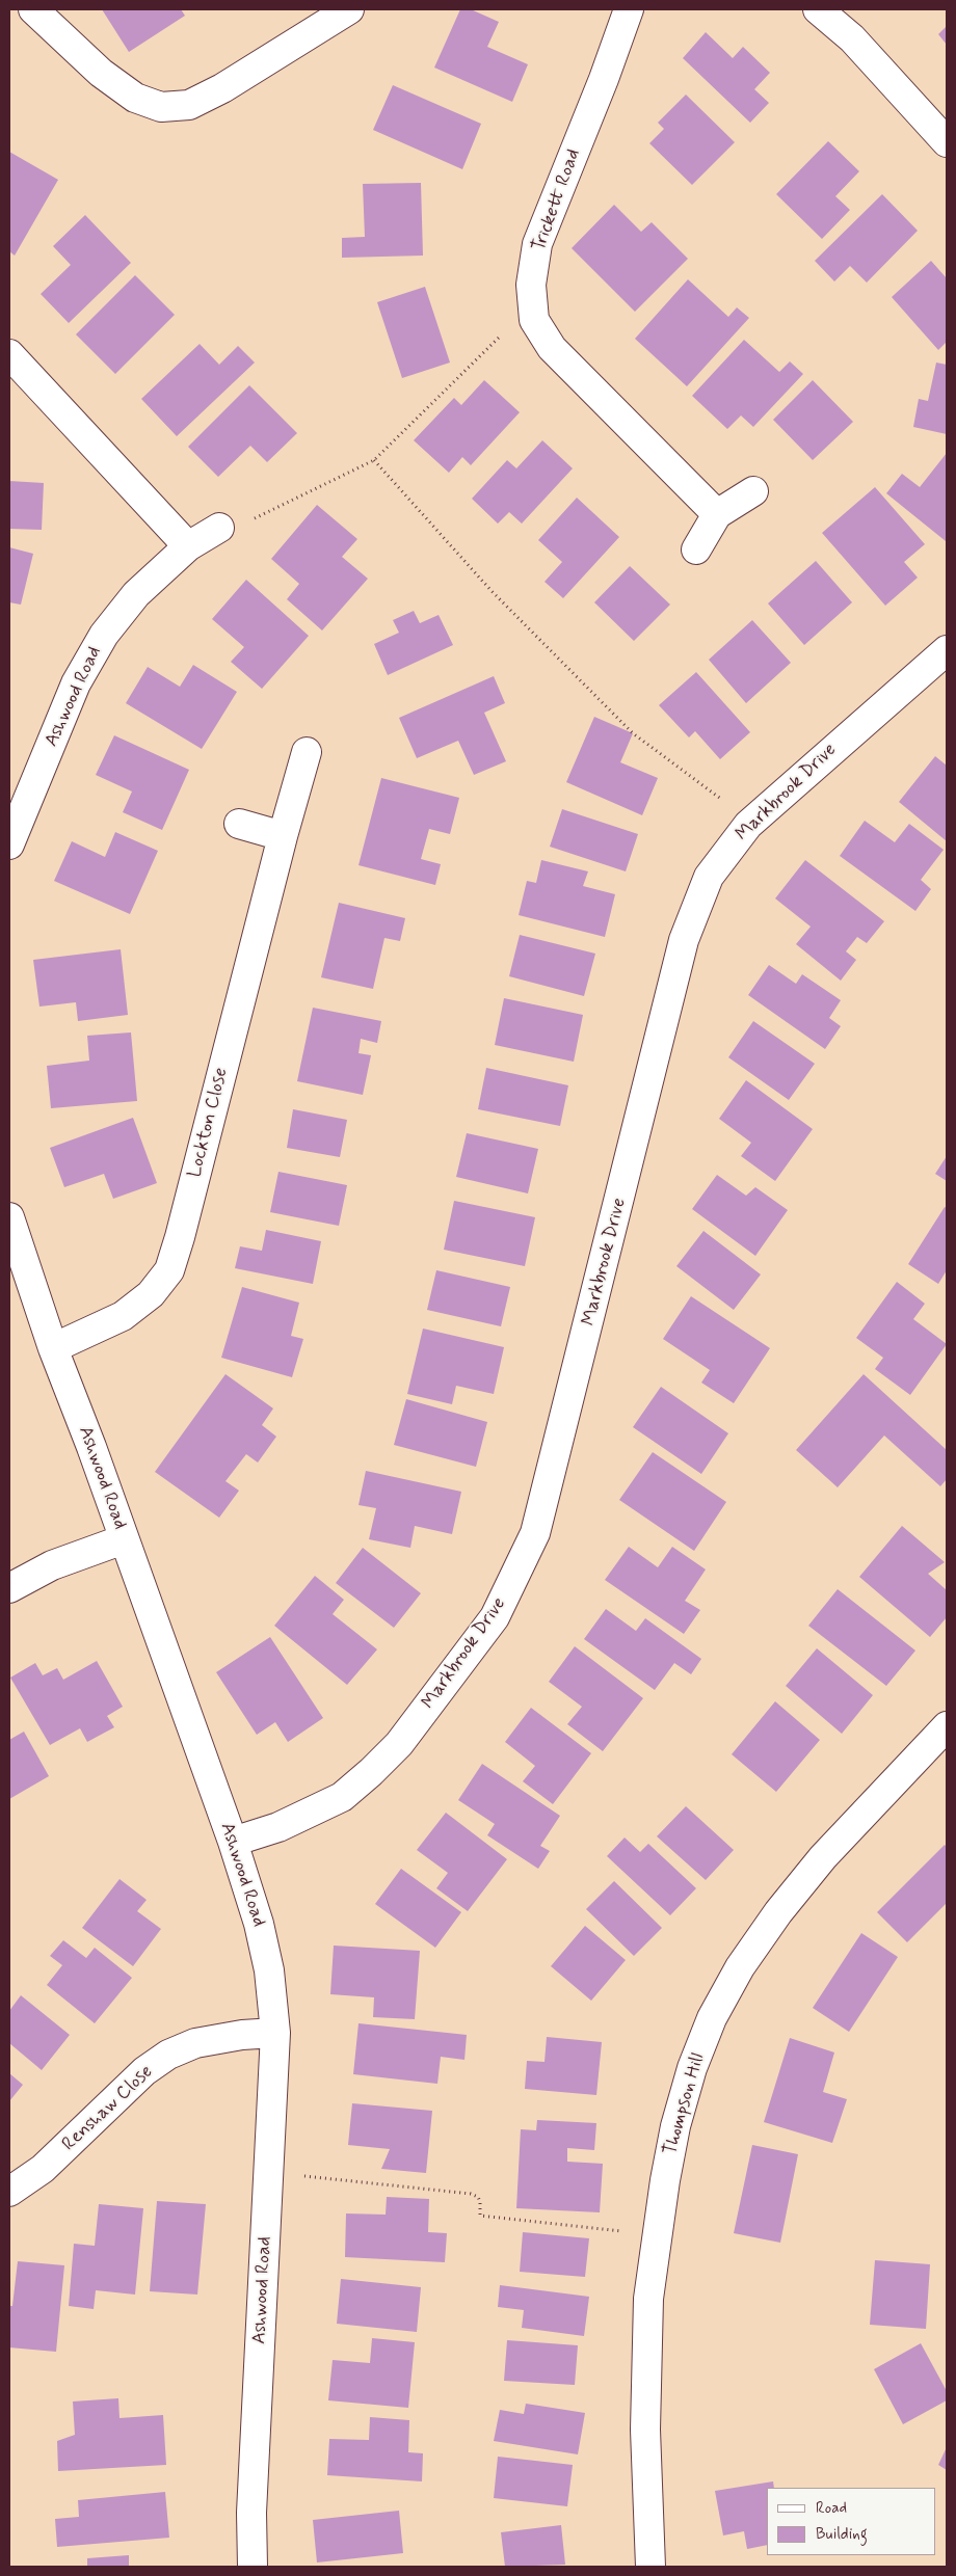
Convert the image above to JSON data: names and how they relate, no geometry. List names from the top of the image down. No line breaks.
{"streets":{"street":["Trickett Road","Ashwood Road","Markbrook Drive","Lockton Close","Thompson Hill","Renshaw Close"]},"crossings":[["Ashwood Road","Markbrook Drive"],["Ashwood Road","Lockton Close"],["Ashwood Road","Renshaw Close"]],"legend":["Road","Building"]}
